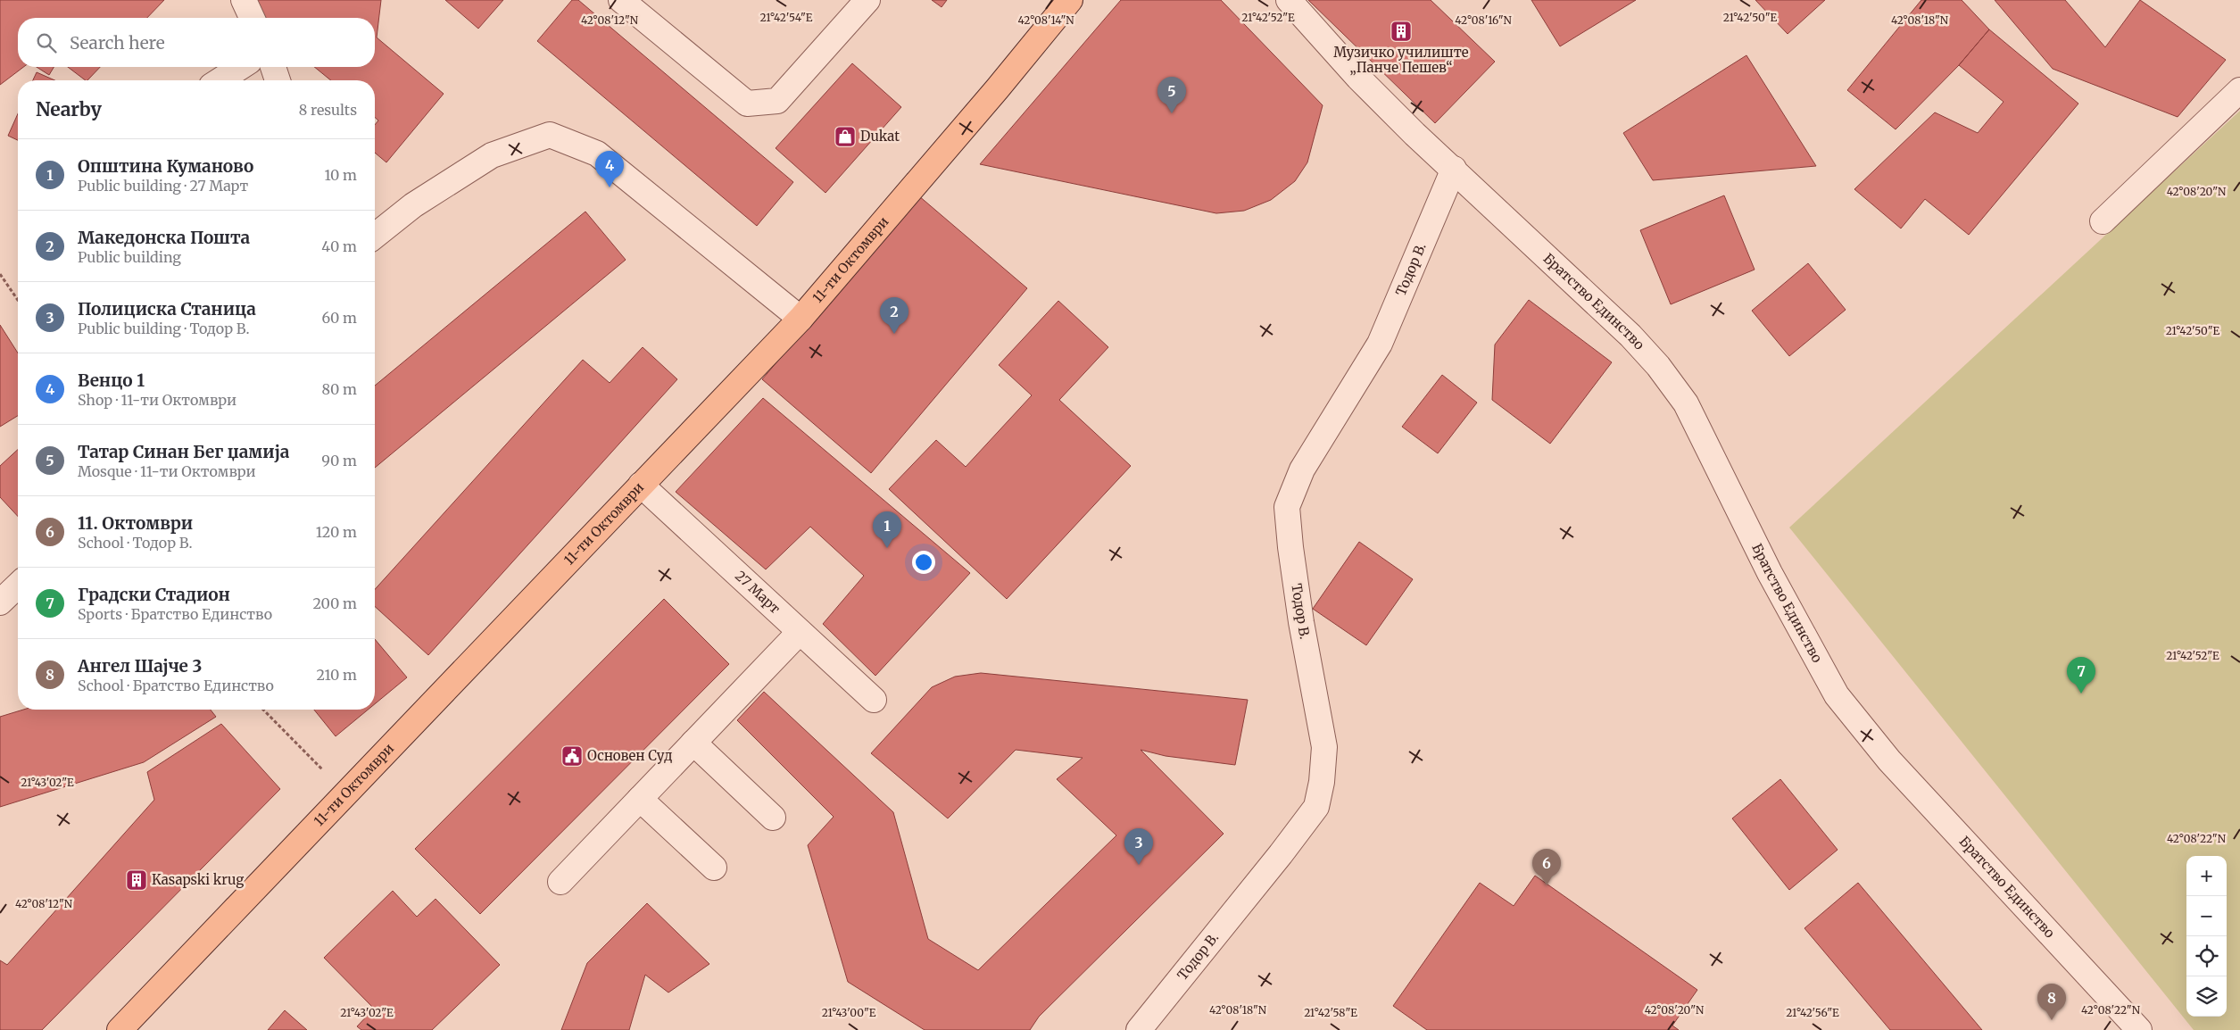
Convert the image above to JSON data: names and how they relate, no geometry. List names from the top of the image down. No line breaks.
{"streets":{"main road":["11-ти Октомври"],"street":["Тодор В.","Братство Единство","27 Март"]},"crossings":[["11-ти Октомври","27 Март"],["Тодор В.","Братство Единство"]],"places":{"building":["Музичко училиште „Панче Пешев“","Kasapski krug"],"shop":["Dukat"],"public building":["Основен Суд"]},"page":{"search":"Search here","pins":["5","4","2","1","7","3","6","8"],"heading":["Nearby","8 results"],"list":[{"mark":"1","name":"Општина Куманово","note":"Public building · 27 Март","value":"10 m"},{"mark":"2","name":"Македонска Пошта","note":"Public building","value":"40 m"},{"mark":"3","name":"Полициска Станица","note":"Public building · Тодор В.","value":"60 m"},{"mark":"4","name":"Венцо 1","note":"Shop · 11-ти Октомври","value":"80 m"},{"mark":"5","name":"Татар Синан Бег џамија","note":"Mosque · 11-ти Октомври","value":"90 m"},{"mark":"6","name":"11. Октомври","note":"School · Тодор В.","value":"120 m"},{"mark":"7","name":"Градски Стадион","note":"Sports · Братство Единство","value":"200 m"},{"mark":"8","name":"Ангел Шајче 3","note":"School · Братство Единство","value":"210 m"}],"map_buttons":["+","−"]},"coordinates":["21°42'54\"E","21°42'52\"E","21°42'50\"E","42°08'12\"N","42°08'14\"N","42°08'16\"N","42°08'18\"N","42°08'20\"N","21°43'02\"E","42°08'22\"N","21°43'00\"E","21°42'58\"E","21°42'56\"E"]}
